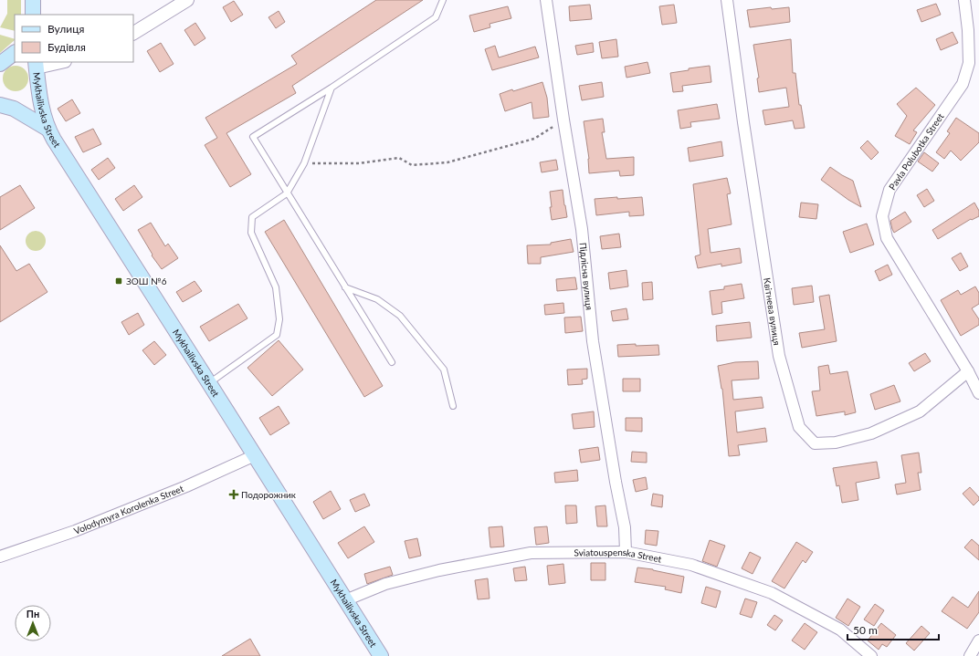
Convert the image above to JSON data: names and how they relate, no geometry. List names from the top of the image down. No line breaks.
{"streets":{"main road":["Mykhailivska Street"],"street":["Pavla Polubotka Street","Підлісна вулиця","Квітнева вулиця","Volodymyra Korolenka Street","Sviatouspenska Street"]},"crossings":[["Mykhailivska Street","Volodymyra Korolenka Street"],["Mykhailivska Street","Sviatouspenska Street"],["Pavla Polubotka Street","Квітнева вулиця"],["Підлісна вулиця","Sviatouspenska Street"]],"places":{"transit":["ЗОШ №6"],"health":["Подорожник"]},"legend":["Вулиця","Будівля"],"scale_bar":"50 m","north":"top"}
